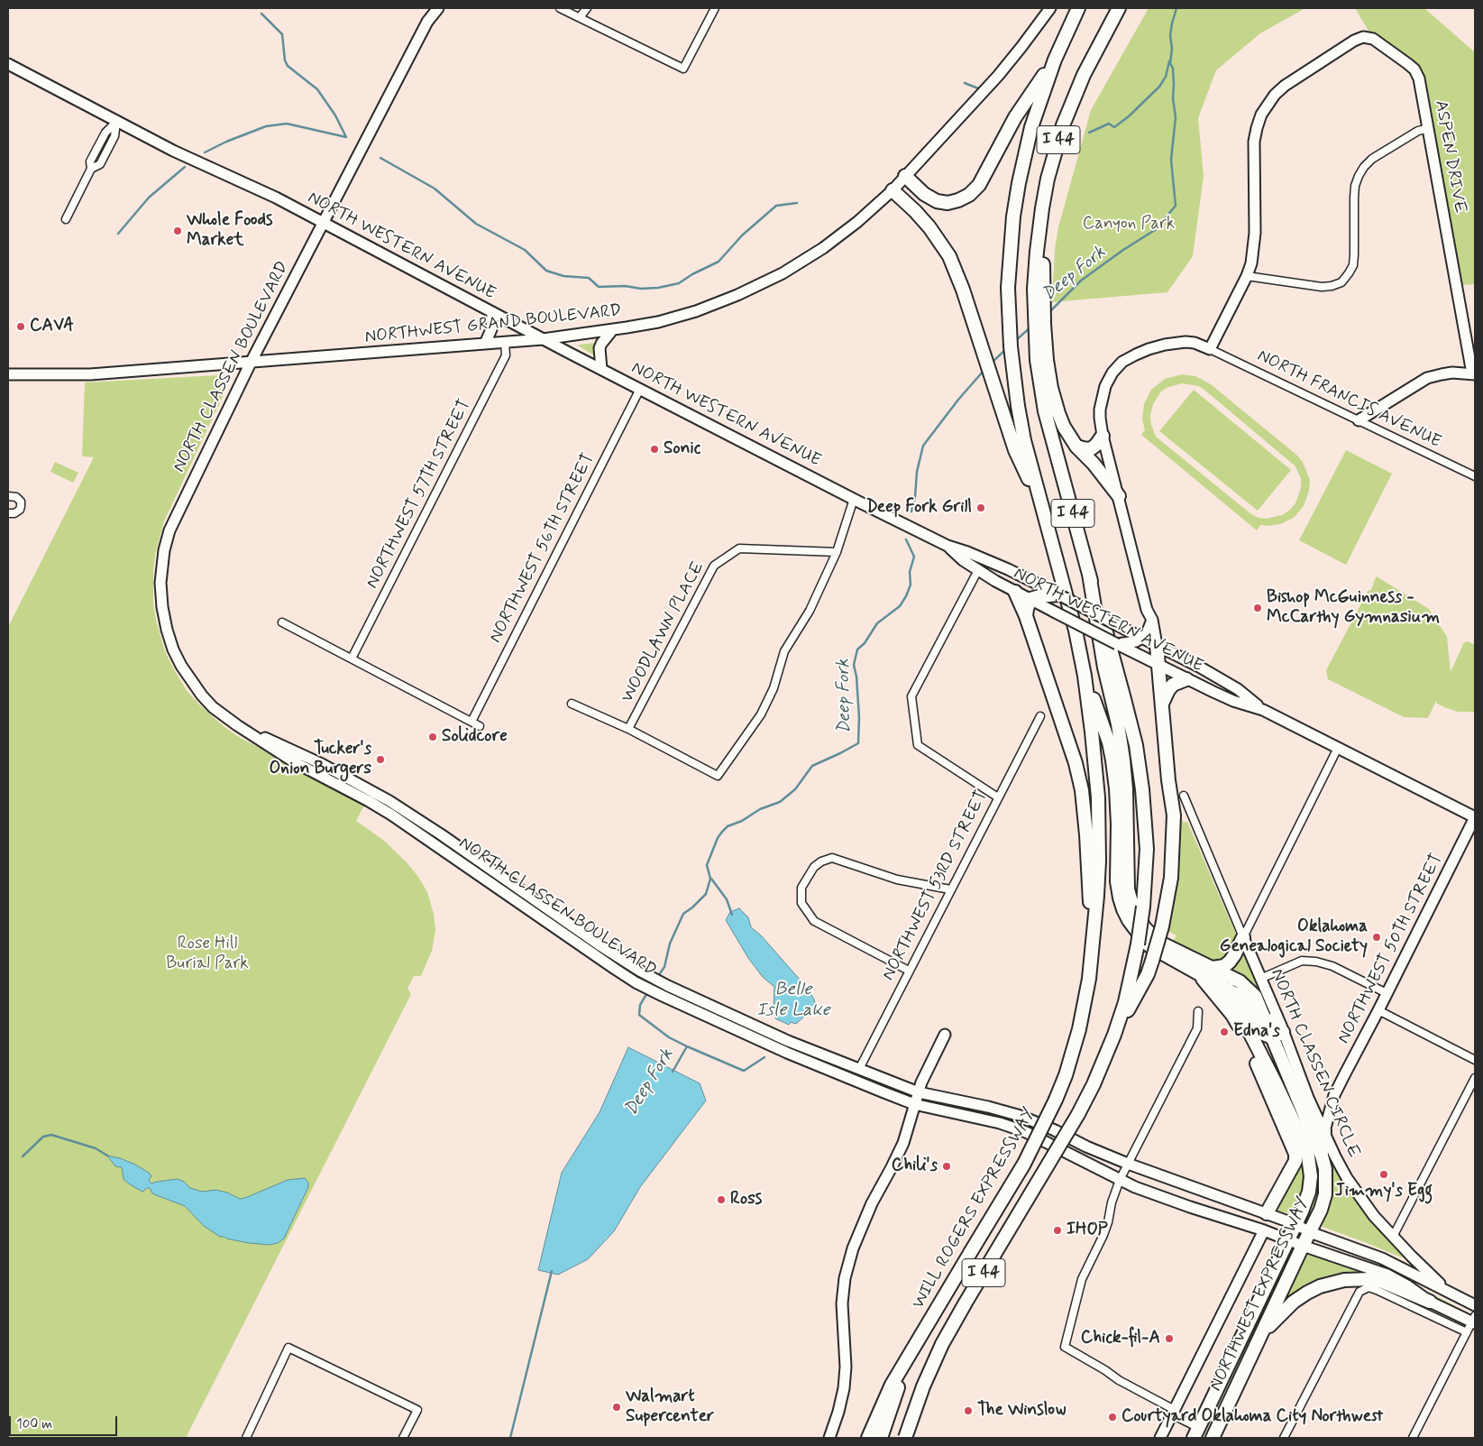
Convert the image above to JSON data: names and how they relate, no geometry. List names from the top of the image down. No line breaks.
{"streets":{"highway":["I 44","WILL ROGERS EXPRESSWAY","NORTHWEST EXPRESSWAY"],"main road":["ASPEN DRIVE","NORTH WESTERN AVENUE","NORTHWEST GRAND BOULEVARD","NORTH CLASSEN BOULEVARD","NORTHWEST 50TH STREET","NORTH CLASSEN CIRCLE"],"street":["NORTH FRANCIS AVENUE","NORTHWEST 57TH STREET","NORTHWEST 56TH STREET","WOODLAWN PLACE","NORTHWEST 53RD STREET"]},"crossings":[["I 44","NORTHWEST EXPRESSWAY"],["NORTH WESTERN AVENUE","NORTHWEST GRAND BOULEVARD"],["NORTH WESTERN AVENUE","NORTH CLASSEN BOULEVARD"],["NORTH WESTERN AVENUE","NORTHWEST 56TH STREET"],["NORTH WESTERN AVENUE","NORTHWEST 50TH STREET"],["NORTHWEST GRAND BOULEVARD","NORTH CLASSEN BOULEVARD"],["NORTHWEST GRAND BOULEVARD","NORTHWEST 57TH STREET"],["NORTH CLASSEN BOULEVARD","NORTHWEST 53RD STREET"],["NORTH CLASSEN BOULEVARD","NORTH CLASSEN CIRCLE"],["NORTH CLASSEN BOULEVARD","NORTHWEST EXPRESSWAY"],["NORTHWEST 50TH STREET","NORTH CLASSEN CIRCLE"],["NORTH CLASSEN CIRCLE","NORTHWEST EXPRESSWAY"]],"water":["Deep Fork","Belle Isle Lake"],"parks":["Canyon Park","Rose Hill Burial Park"],"places":["Whole Foods Market","CAVA","Sonic","Deep Fork Grill","Bishop McGuinness - McCarthy Gymnasium","Solidcore","Tucker's Onion Burgers","Oklahoma Genealogical Society","Edna's","Chili's","Jimmy's Egg","Ross","IHOP","Chick-fil-A","Walmart Supercenter","The Winslow","Courtyard Oklahoma City Northwest"],"scale_bar":"100 m"}
